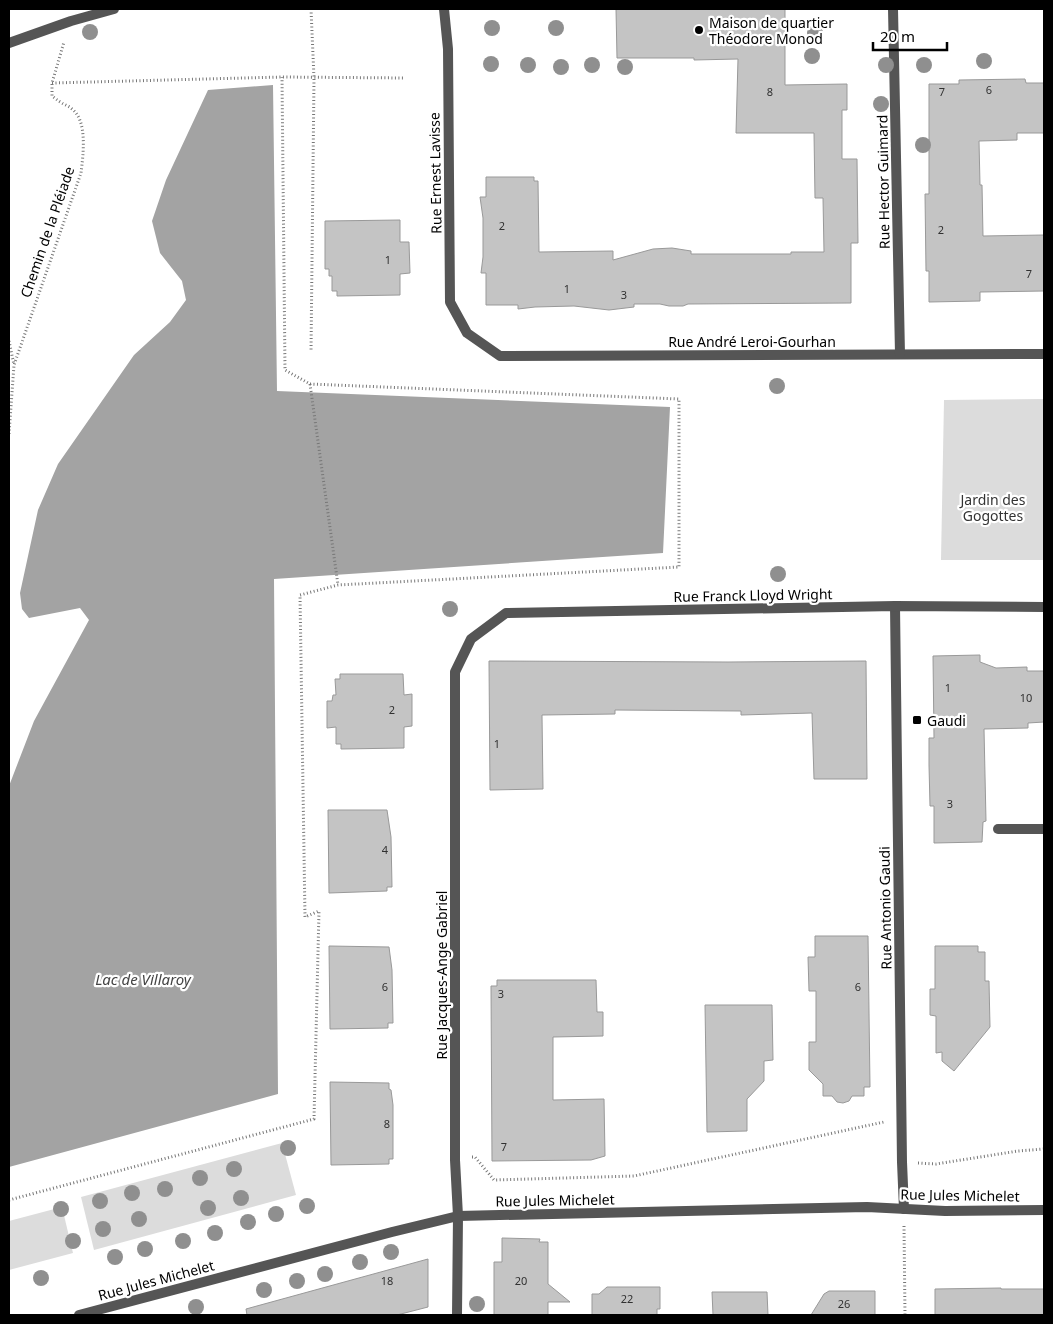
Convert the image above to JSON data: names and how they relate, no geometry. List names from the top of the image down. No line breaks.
{"streets":{"street":["Rue Ernest Lavisse","Rue Hector Guimard","Rue André Leroi-Gourhan","Rue Franck Lloyd Wright","Rue Antonio Gaudi","Rue Jacques-Ange Gabriel","Rue Jules Michelet"],"path":["Chemin de la Pléiade"]},"crossings":[["Rue Ernest Lavisse","Rue André Leroi-Gourhan"],["Rue Hector Guimard","Rue André Leroi-Gourhan"],["Rue Franck Lloyd Wright","Rue Antonio Gaudi"],["Rue Franck Lloyd Wright","Rue Jacques-Ange Gabriel"],["Rue Antonio Gaudi","Rue Jules Michelet"],["Rue Jacques-Ange Gabriel","Rue Jules Michelet"]],"water":["Lac de Villaroy"],"parks":["Jardin des Gogottes"],"places":{"other":["Maison de quartier Théodore Monod"],"transit":["Gaudi"]},"house_numbers":["6","8","7","2","2","1","7","1","3","1","10","2","1","3","4","6","6","3","8","7","18","20","22","26"],"scale_bar":"20 m"}
